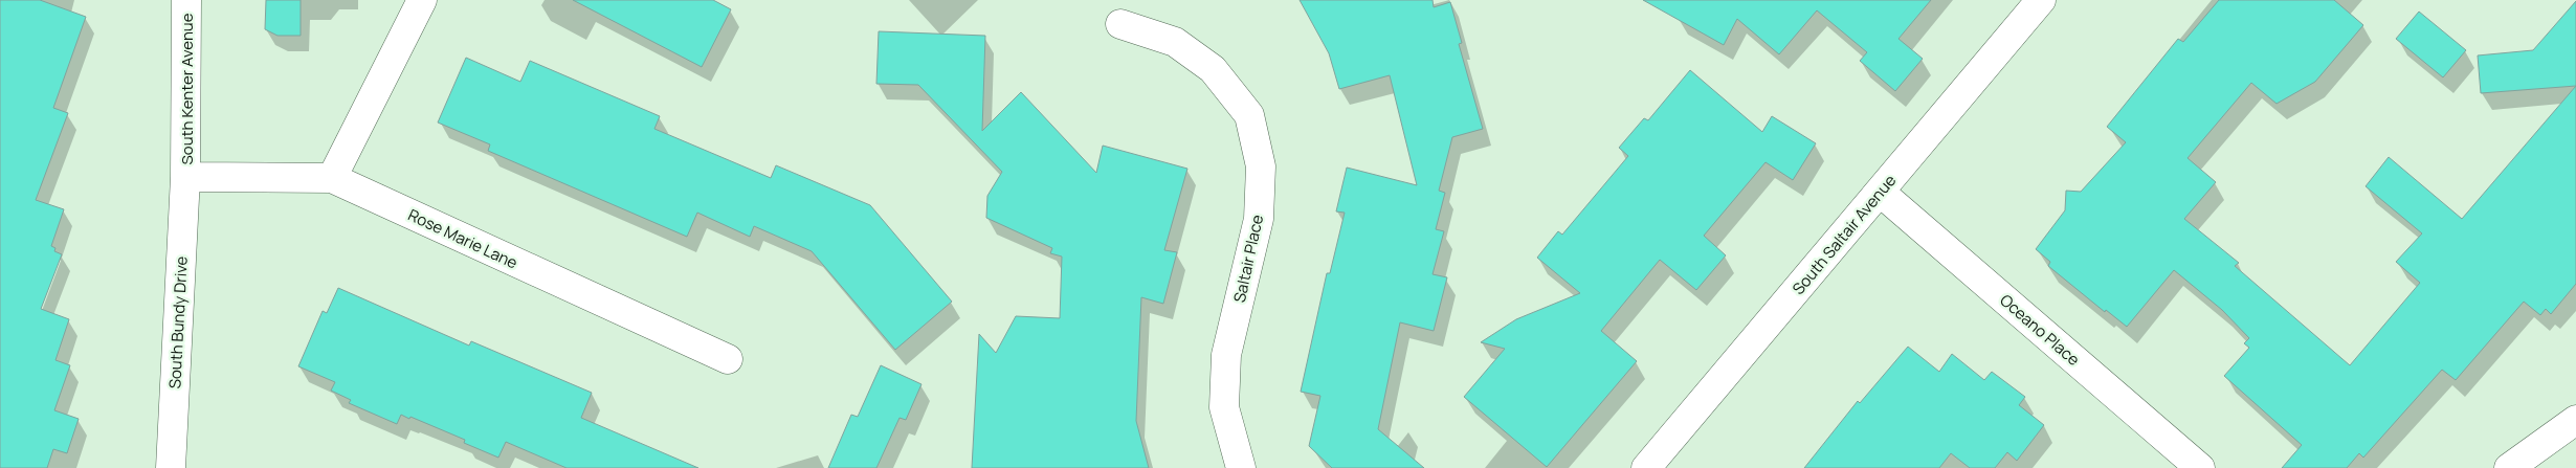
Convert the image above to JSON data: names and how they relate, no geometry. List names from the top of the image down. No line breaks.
{"streets":{"street":["South Kenter Avenue","South Saltair Avenue","Rose Marie Lane","Saltair Place","South Bundy Drive","Oceano Place"]},"crossings":[["South Kenter Avenue","Rose Marie Lane"],["South Kenter Avenue","South Bundy Drive"],["South Saltair Avenue","Oceano Place"],["Rose Marie Lane","South Bundy Drive"]]}
